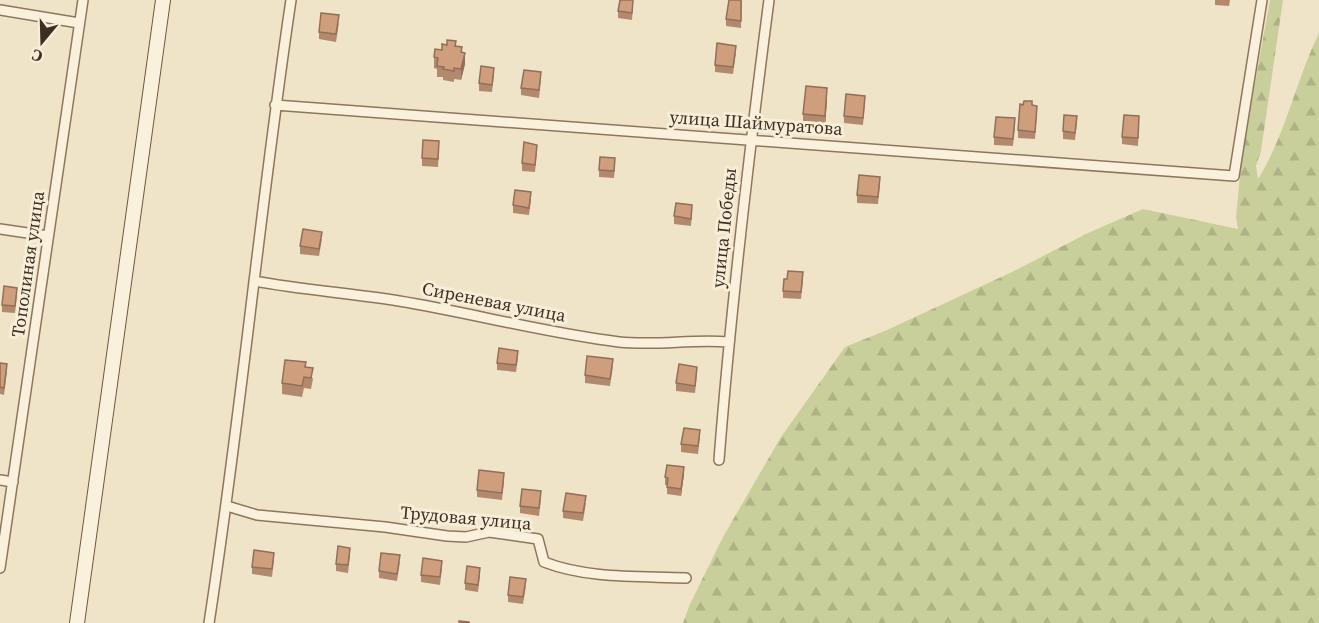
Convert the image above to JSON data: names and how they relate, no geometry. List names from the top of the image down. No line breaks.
{"streets":{"street":["улица Шаймуратова","улица Победы","Тополиная улица","Сиреневая улица","Трудовая улица"]},"crossings":[["улица Шаймуратова","улица Победы"],["улица Победы","Сиреневая улица"]],"north":"bottom"}
